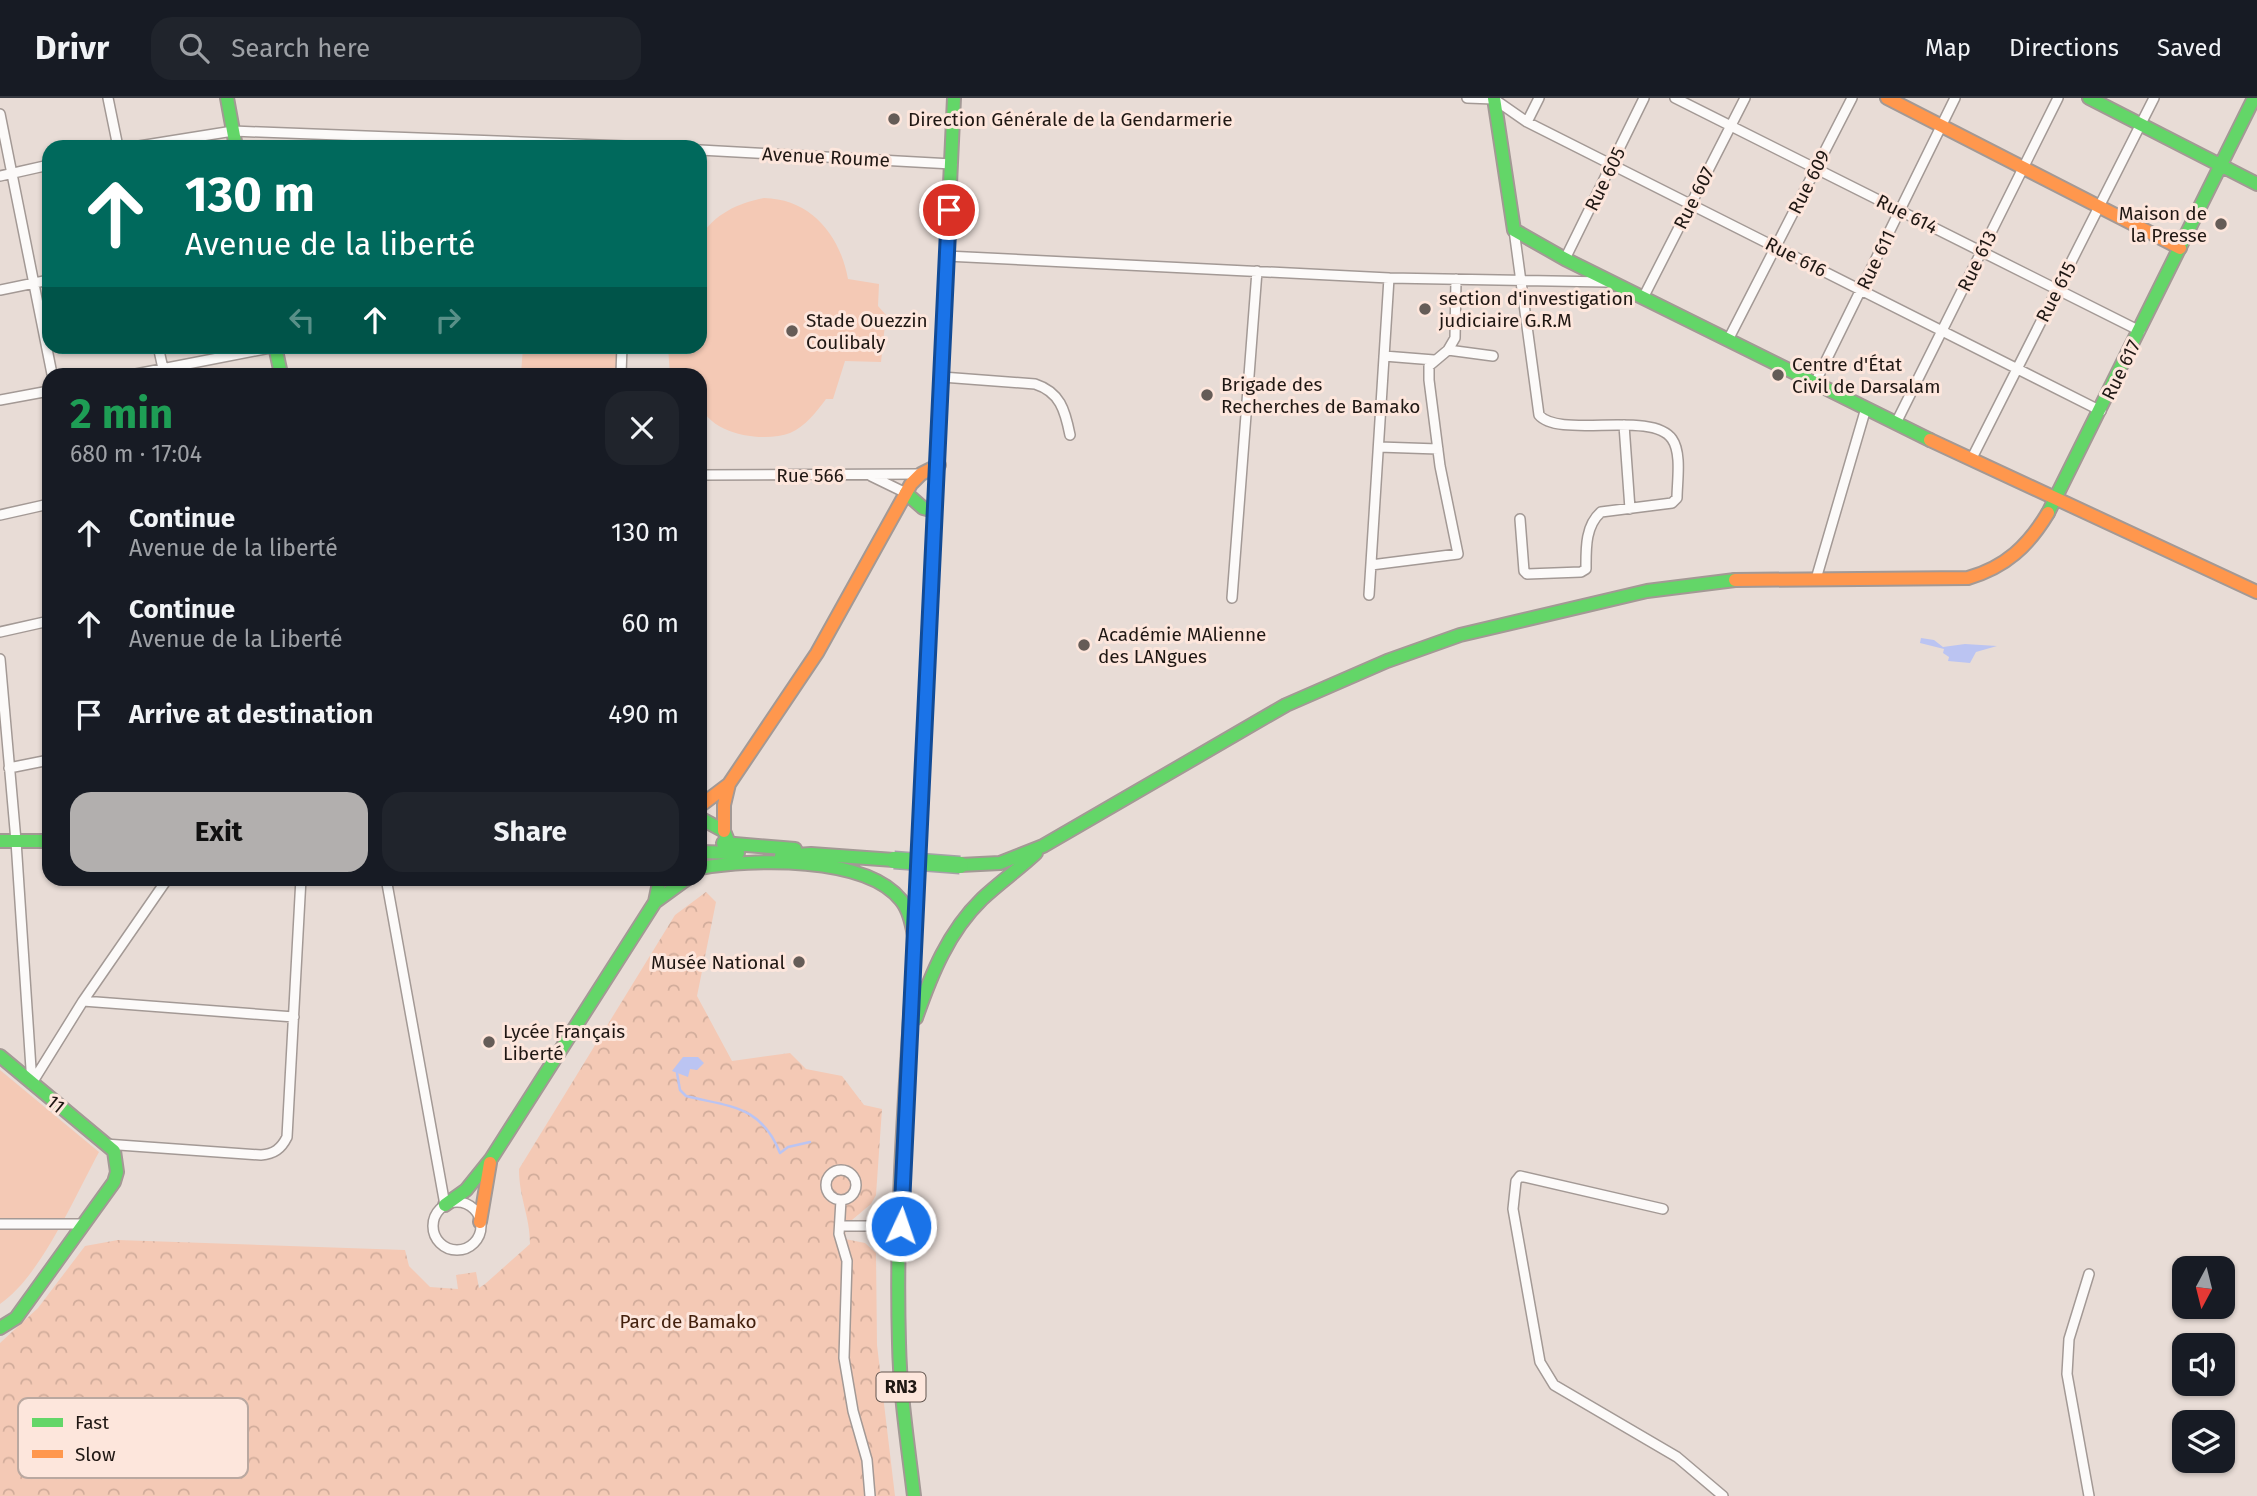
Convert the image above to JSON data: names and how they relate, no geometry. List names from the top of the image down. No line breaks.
{"streets":{"main road":["Rue 617","11","RN3"],"street":["Avenue Roume","Rue 605","Rue 609","Rue 607","Rue 614","Rue 616","Rue 611","Rue 613","Rue 615","Rue 566"]},"crossings":[["Rue 605","Rue 616"],["Rue 609","Rue 614"],["Rue 609","Rue 616"],["Rue 607","Rue 614"],["Rue 607","Rue 616"],["Rue 614","Rue 611"],["Rue 614","Rue 613"],["Rue 614","Rue 615"],["Rue 614","Rue 617"],["Rue 616","Rue 611"],["Rue 616","Rue 613"],["Rue 616","Rue 615"],["Rue 616","Rue 617"]],"parks":["Parc de Bamako"],"places":["Direction Générale de la Gendarmerie","Maison de la Presse","section d'investigation judiciaire G.R.M","Stade Ouezzin Coulibaly","Centre d'État Civil de Darsalam","Brigade des Recherches de Bamako","Académie MAlienne des LANgues","Musée National","Lycée Français Liberté"],"legend":["Fast","Slow"],"north":"bottom","page":{"header":"Drivr","search":"Search here","nav":["Map","Directions","Saved"],"turn":["130 m","Avenue de la liberté"],"heading":["2 min","680 m · 17:04"],"list":[{"name":"Continue","note":"Avenue de la liberté","value":"130 m"},{"name":"Continue","note":"Avenue de la Liberté","value":"60 m"},{"name":"Arrive at destination","value":"490 m"}],"buttons":["Exit","Share"]}}
